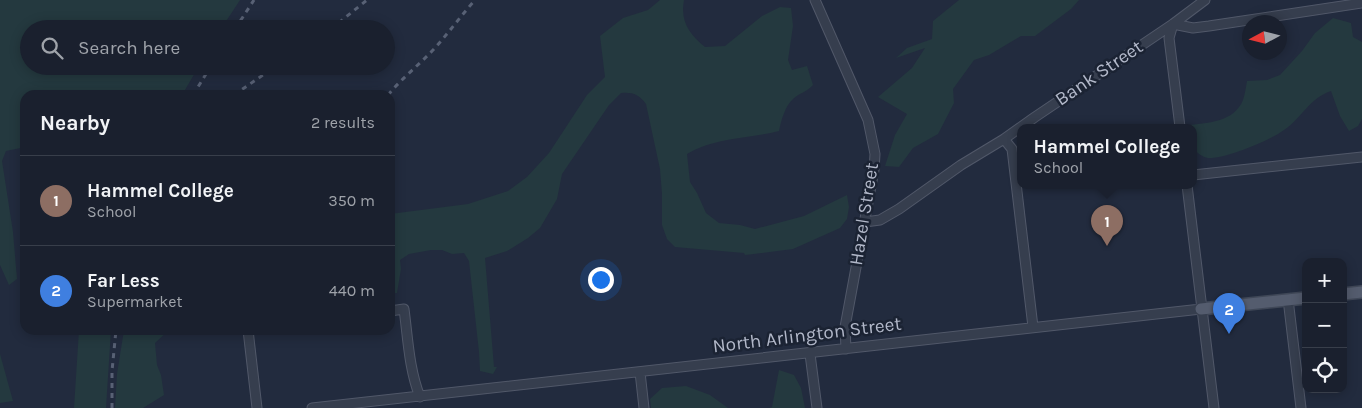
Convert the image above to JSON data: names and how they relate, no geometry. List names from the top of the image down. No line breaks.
{"streets":{"main road":["North Arlington Street"],"street":["Bank Street","Hazel Street"]},"crossings":[["Bank Street","Hazel Street"],["Hazel Street","North Arlington Street"]],"north":"left","page":{"search":"Search here","heading":["Nearby","2 results"],"popup":["Hammel College","School"],"list":[{"mark":"1","name":"Hammel College","note":"School","value":"350 m"},{"mark":"2","name":"Far Less","note":"Supermarket","value":"440 m"}],"pins":["1","2"],"map_buttons":["+","−"]}}
